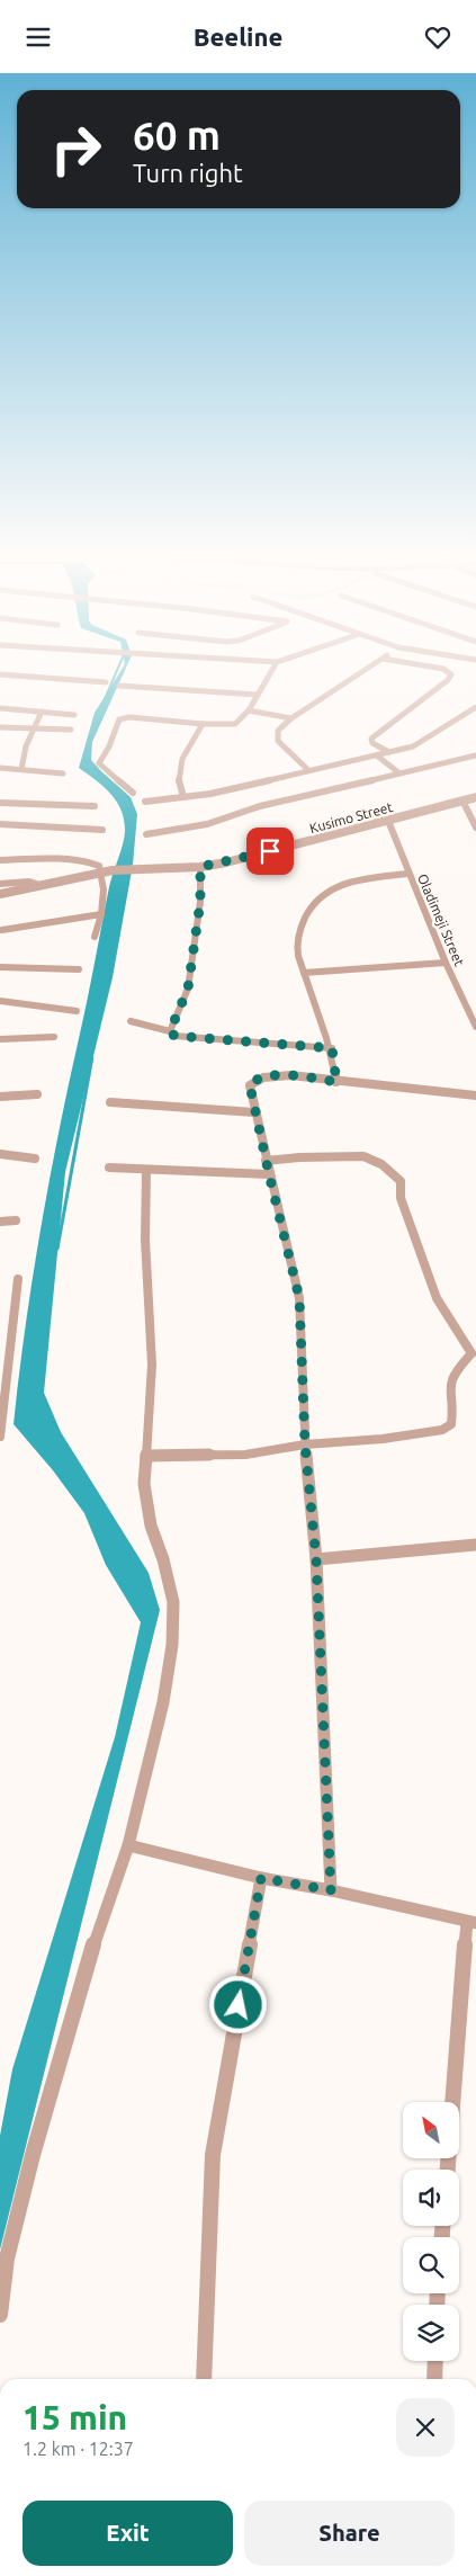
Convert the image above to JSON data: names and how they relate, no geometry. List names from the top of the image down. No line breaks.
{"streets":{"street":["Kusimo Street","Oladimeji Street"]},"crossings":[["Kusimo Street","Oladimeji Street"]],"north":"top left","page":{"header":"Beeline","turn":["60 m","Turn right"],"heading":["15 min","1.2 km · 12:37"],"buttons":["Exit","Share"]}}
